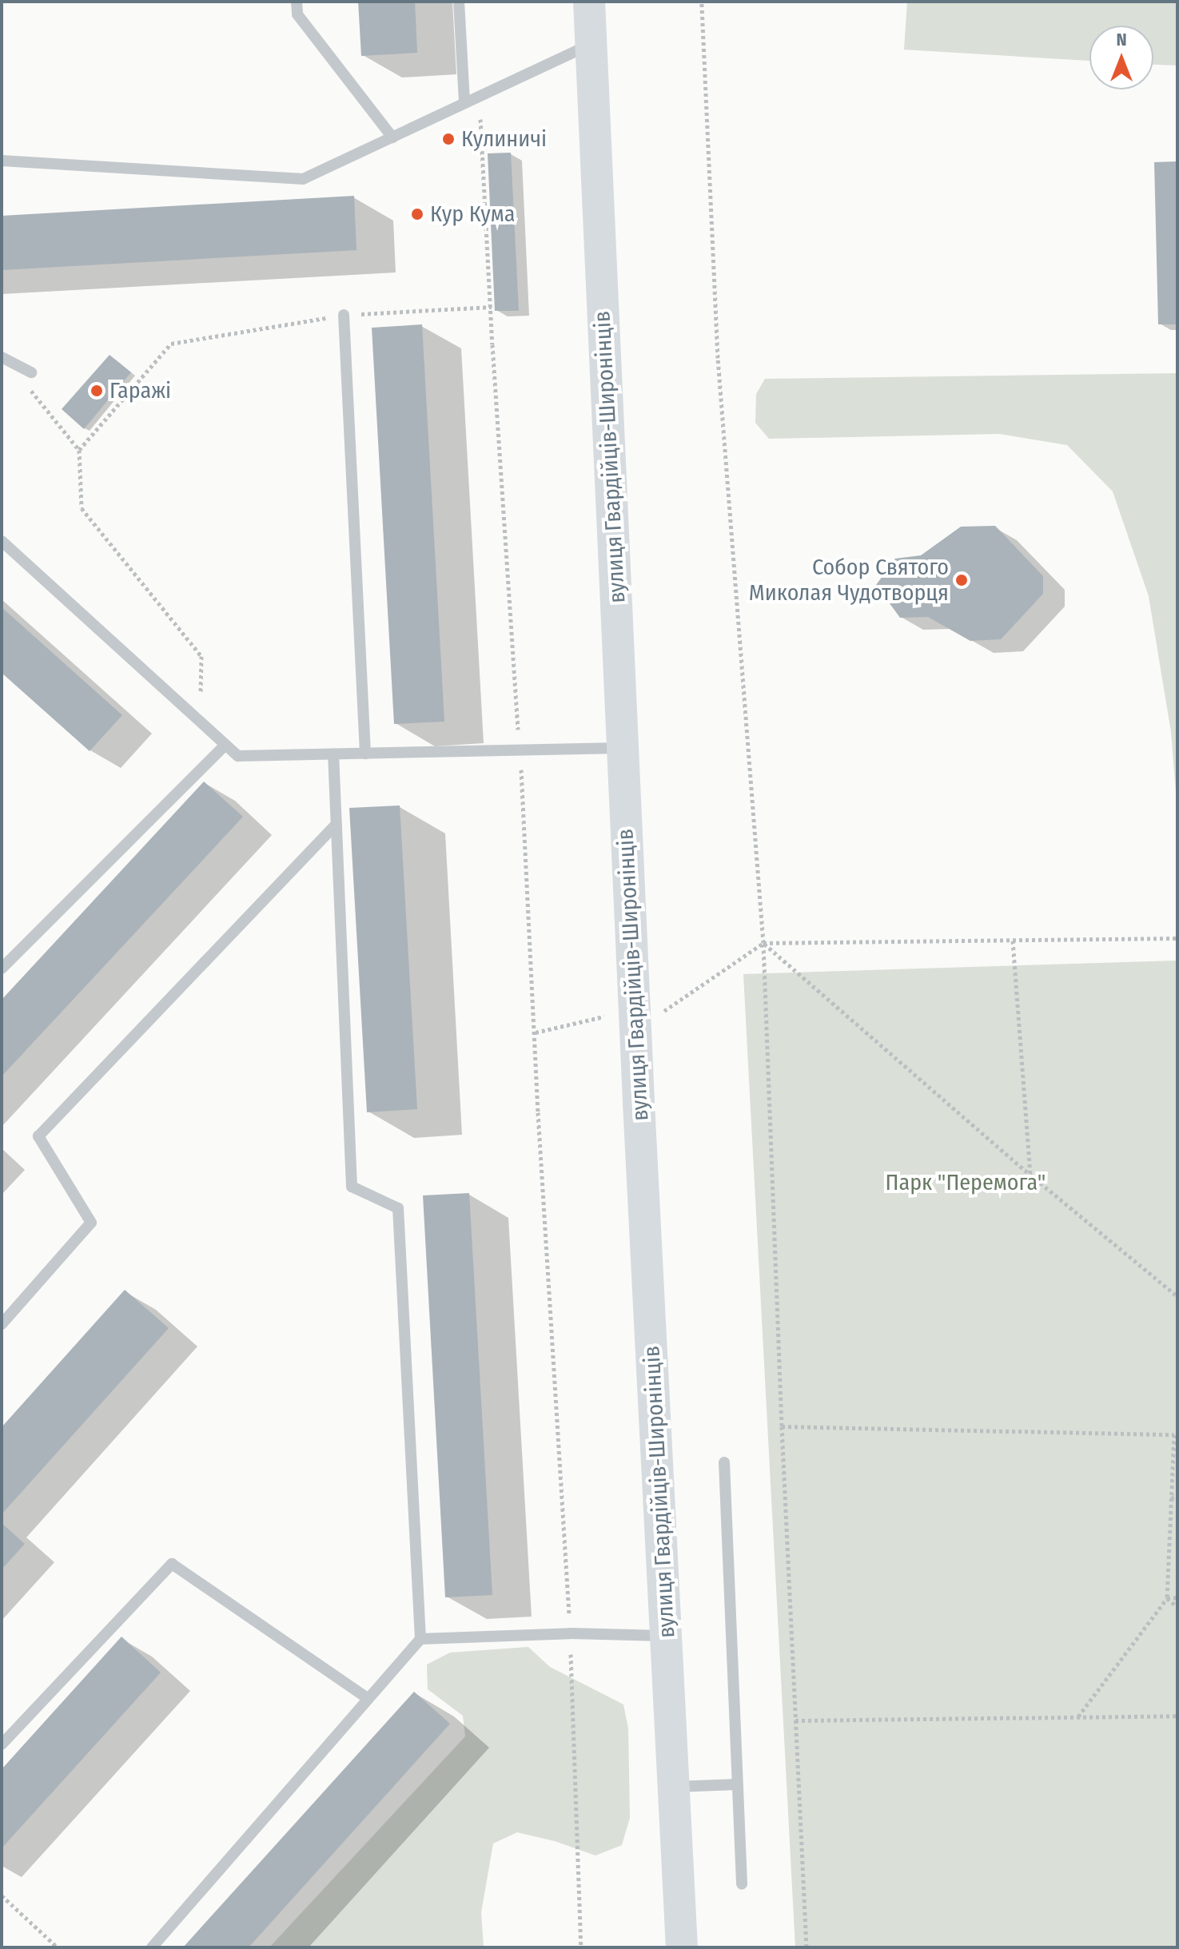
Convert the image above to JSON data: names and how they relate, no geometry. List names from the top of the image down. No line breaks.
{"streets":{"main road":["вулиця Гвардійців-Широнінців"]},"parks":["Парк \"Перемога\""],"places":["Кулиничі","Кур Кума","Гаражі","Собор Святого Миколая Чудотворця"],"north":"top"}
